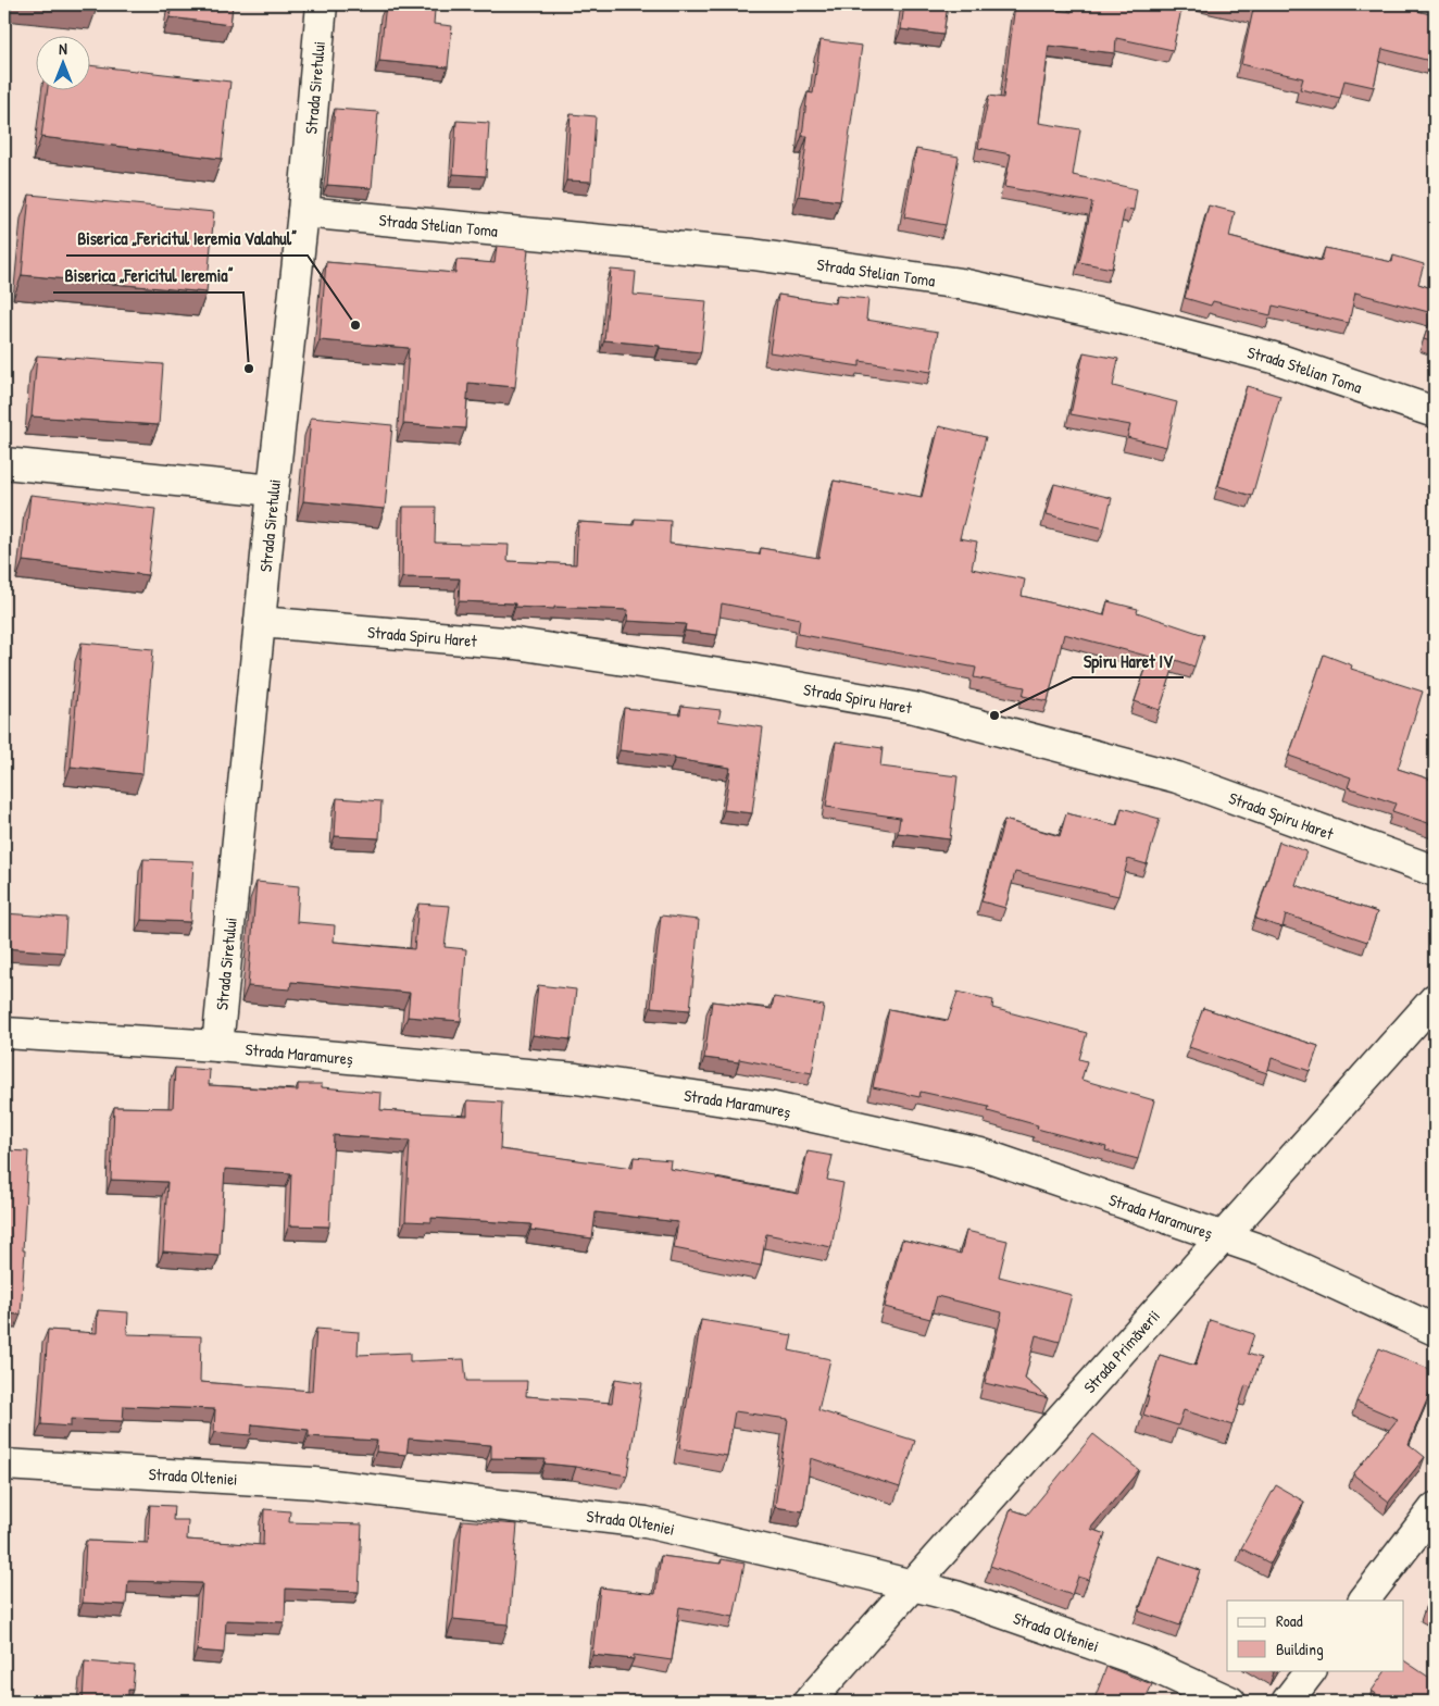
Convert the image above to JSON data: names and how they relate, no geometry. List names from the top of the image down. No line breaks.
{"streets":{"street":["Strada Siretului","Strada Stelian Toma","Strada Spiru Haret","Strada Maramureș","Strada Primăverii","Strada Olteniei"]},"crossings":[["Strada Siretului","Strada Stelian Toma"],["Strada Siretului","Strada Spiru Haret"],["Strada Siretului","Strada Maramureș"],["Strada Maramureș","Strada Primăverii"],["Strada Primăverii","Strada Olteniei"]],"places":["Biserica „Fericitul Ieremia Valahul”","Biserica „Fericitul Ieremia”","Spiru Haret IV"],"legend":["Road","Building"],"north":"top"}
